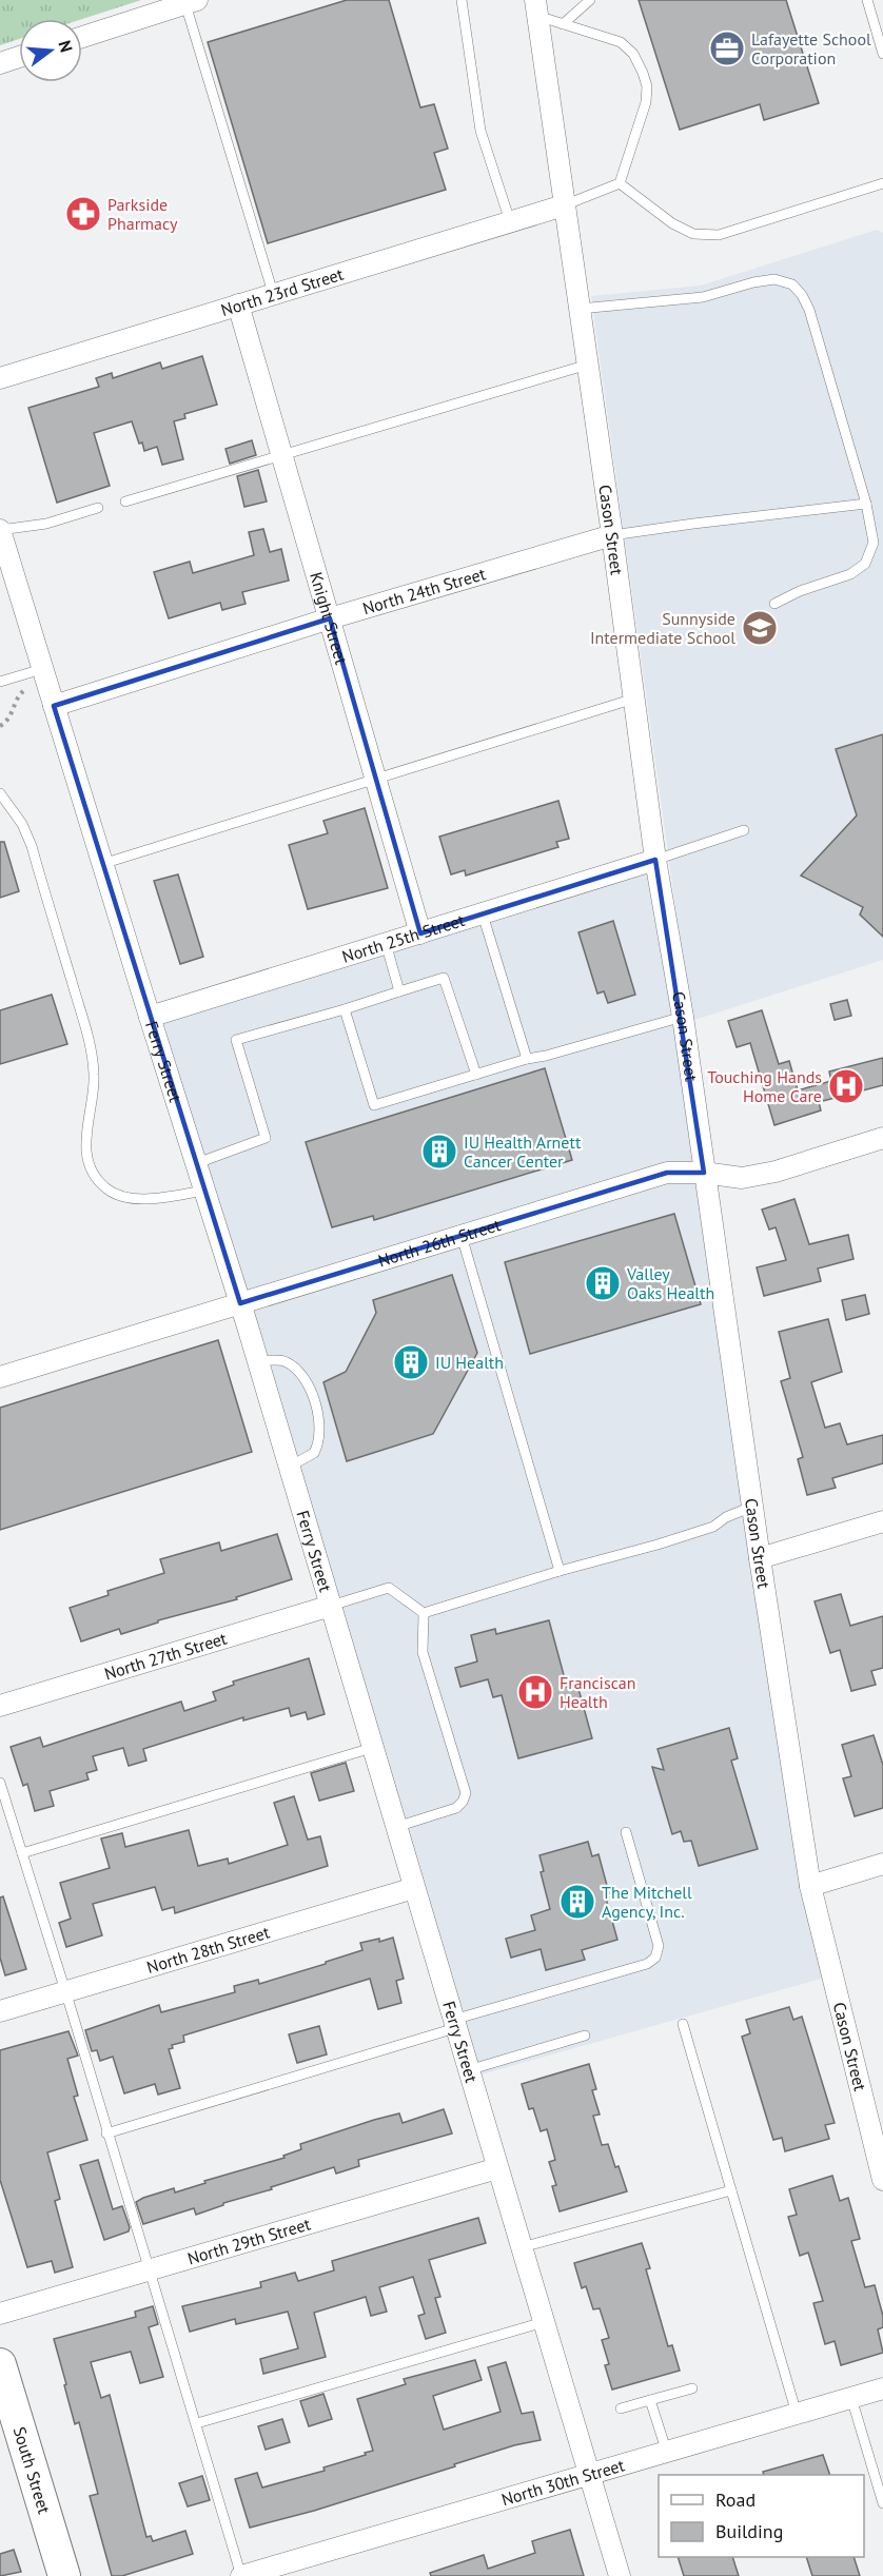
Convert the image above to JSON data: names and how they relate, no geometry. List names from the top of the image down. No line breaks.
{"streets":{"main road":["South Street"],"street":["North 23rd Street","Cason Street","North 24th Street","Knight Street","North 25th Street","Ferry Street","North 26th Street","North 27th Street","North 28th Street","North 29th Street","North 30th Street"]},"crossings":[["North 23rd Street","Cason Street"],["North 23rd Street","Knight Street"],["Cason Street","North 24th Street"],["Cason Street","North 25th Street"],["Cason Street","North 26th Street"],["North 24th Street","Knight Street"],["North 24th Street","Ferry Street"],["Knight Street","North 25th Street"],["North 25th Street","Ferry Street"],["Ferry Street","North 26th Street"],["Ferry Street","North 27th Street"],["Ferry Street","North 28th Street"],["Ferry Street","North 29th Street"],["Ferry Street","North 30th Street"]],"places":{"office":["Lafayette School Corporation"],"pharmacy":["Parkside Pharmacy"],"school or university":["Sunnyside Intermediate School"],"hospital":["Touching Hands Home Care","Franciscan Health"],"building":["IU Health Arnett Cancer Center","Valley Oaks Health","IU Health","The Mitchell Agency, Inc."]},"legend":["Road","Building"],"north":"right"}
